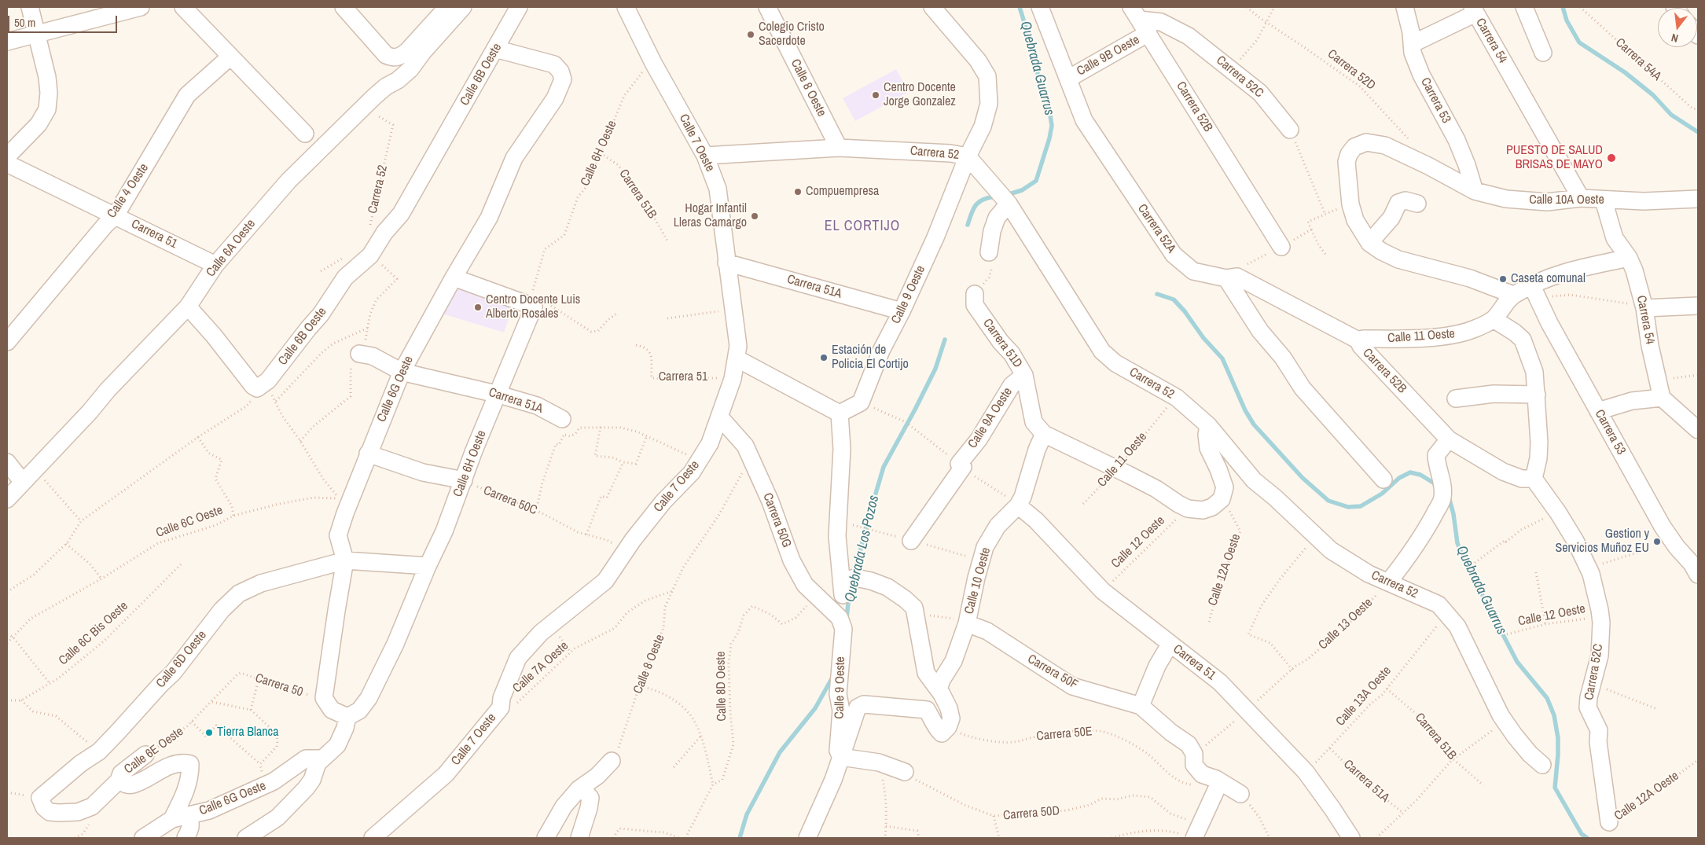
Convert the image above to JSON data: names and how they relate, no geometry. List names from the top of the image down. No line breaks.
{"streets":{"street":["Carrera 54","Calle 9B Oeste","Calle 6B Oeste","Carrera 52C","Calle 8 Oeste","Carrera 53","Carrera 52B","Calle 7 Oeste","Calle 6H Oeste","Carrera 52","Calle 4 Oeste","Calle 10A Oeste","Carrera 52A","Carrera 51","Calle 6A Oeste","Carrera 51A","Calle 9 Oeste","Calle 11 Oeste","Carrera 51D","Calle 6G Oeste","Calle 9A Oeste","Carrera 50G","Calle 10 Oeste","Calle 6D Oeste","Carrera 50F","Calle 6E Oeste"],"path":["Carrera 54A","Carrera 52D","Carrera 51B","Carrera 50C","Calle 6C Oeste","Calle 12 Oeste","Calle 12A Oeste","Calle 13 Oeste","Calle 6C Bis Oeste","Calle 7A Oeste","Carrera 50","Calle 8D Oeste","Calle 13A Oeste","Carrera 50E","Carrera 50D"]},"crossings":[["Carrera 54","Calle 10A Oeste"],["Carrera 54","Calle 11 Oeste"],["Calle 9B Oeste","Carrera 52C"],["Calle 9B Oeste","Carrera 52B"],["Calle 9B Oeste","Carrera 52A"],["Calle 6B Oeste","Carrera 52"],["Calle 6B Oeste","Calle 6G Oeste"],["Carrera 52C","Carrera 52B"],["Carrera 52C","Calle 12 Oeste"],["Carrera 52C","Calle 12A Oeste"],["Calle 8 Oeste","Carrera 52"],["Calle 8 Oeste","Carrera 50G"],["Calle 8 Oeste","Calle 7A Oeste"],["Carrera 53","Calle 10A Oeste"],["Carrera 53","Calle 11 Oeste"],["Carrera 52B","Carrera 52A"],["Carrera 52B","Calle 11 Oeste"],["Calle 7 Oeste","Calle 6H Oeste"],["Calle 7 Oeste","Carrera 52"],["Calle 7 Oeste","Carrera 51"],["Calle 7 Oeste","Carrera 51A"],["Calle 7 Oeste","Carrera 50C"],["Calle 7 Oeste","Carrera 50G"],["Calle 7 Oeste","Calle 7A Oeste"],["Calle 6H Oeste","Carrera 51B"],["Calle 6H Oeste","Carrera 51A"],["Calle 6H Oeste","Carrera 50C"],["Carrera 52","Calle 6A Oeste"],["Carrera 52","Calle 9 Oeste"],["Carrera 52","Calle 11 Oeste"],["Carrera 52","Calle 13 Oeste"],["Carrera 52","Calle 13A Oeste"],["Calle 4 Oeste","Carrera 51"],["Carrera 51B","Calle 13A Oeste"],["Carrera 51","Calle 6A Oeste"],["Carrera 51","Calle 12 Oeste"],["Carrera 51","Calle 10 Oeste"],["Carrera 51","Calle 13 Oeste"],["Carrera 51","Calle 13A Oeste"],["Carrera 51A","Calle 9 Oeste"],["Carrera 51A","Calle 6G Oeste"],["Carrera 51A","Calle 13A Oeste"],["Calle 9 Oeste","Carrera 50G"],["Calle 9 Oeste","Carrera 50E"],["Carrera 51D","Calle 9A Oeste"],["Carrera 51D","Calle 10 Oeste"],["Calle 6G Oeste","Calle 6D Oeste"],["Calle 6G Oeste","Carrera 50"],["Carrera 50G","Calle 8D Oeste"],["Calle 10 Oeste","Carrera 50F"],["Calle 13 Oeste","Carrera 50F"],["Calle 6D Oeste","Calle 6E Oeste"],["Carrera 50F","Carrera 50E"],["Carrera 50","Calle 6E Oeste"]],"districts":["EL CORTIJO"],"water":["Quebrada Guarrus","Quebrada Los Pozos"],"places":["Colegio Cristo Sacerdote","Centro Docente Jorge Gonzalez","PUESTO DE SALUD BRISAS DE MAYO","Compuempresa","Hogar Infantil Lleras Camargo","Caseta comunal","Centro Docente Luis Alberto Rosales","Estación de Policia El Cortijo","Gestion y Servicios Muñoz EU","Tierra Blanca"],"scale_bar":"50 m","north":"bottom"}
